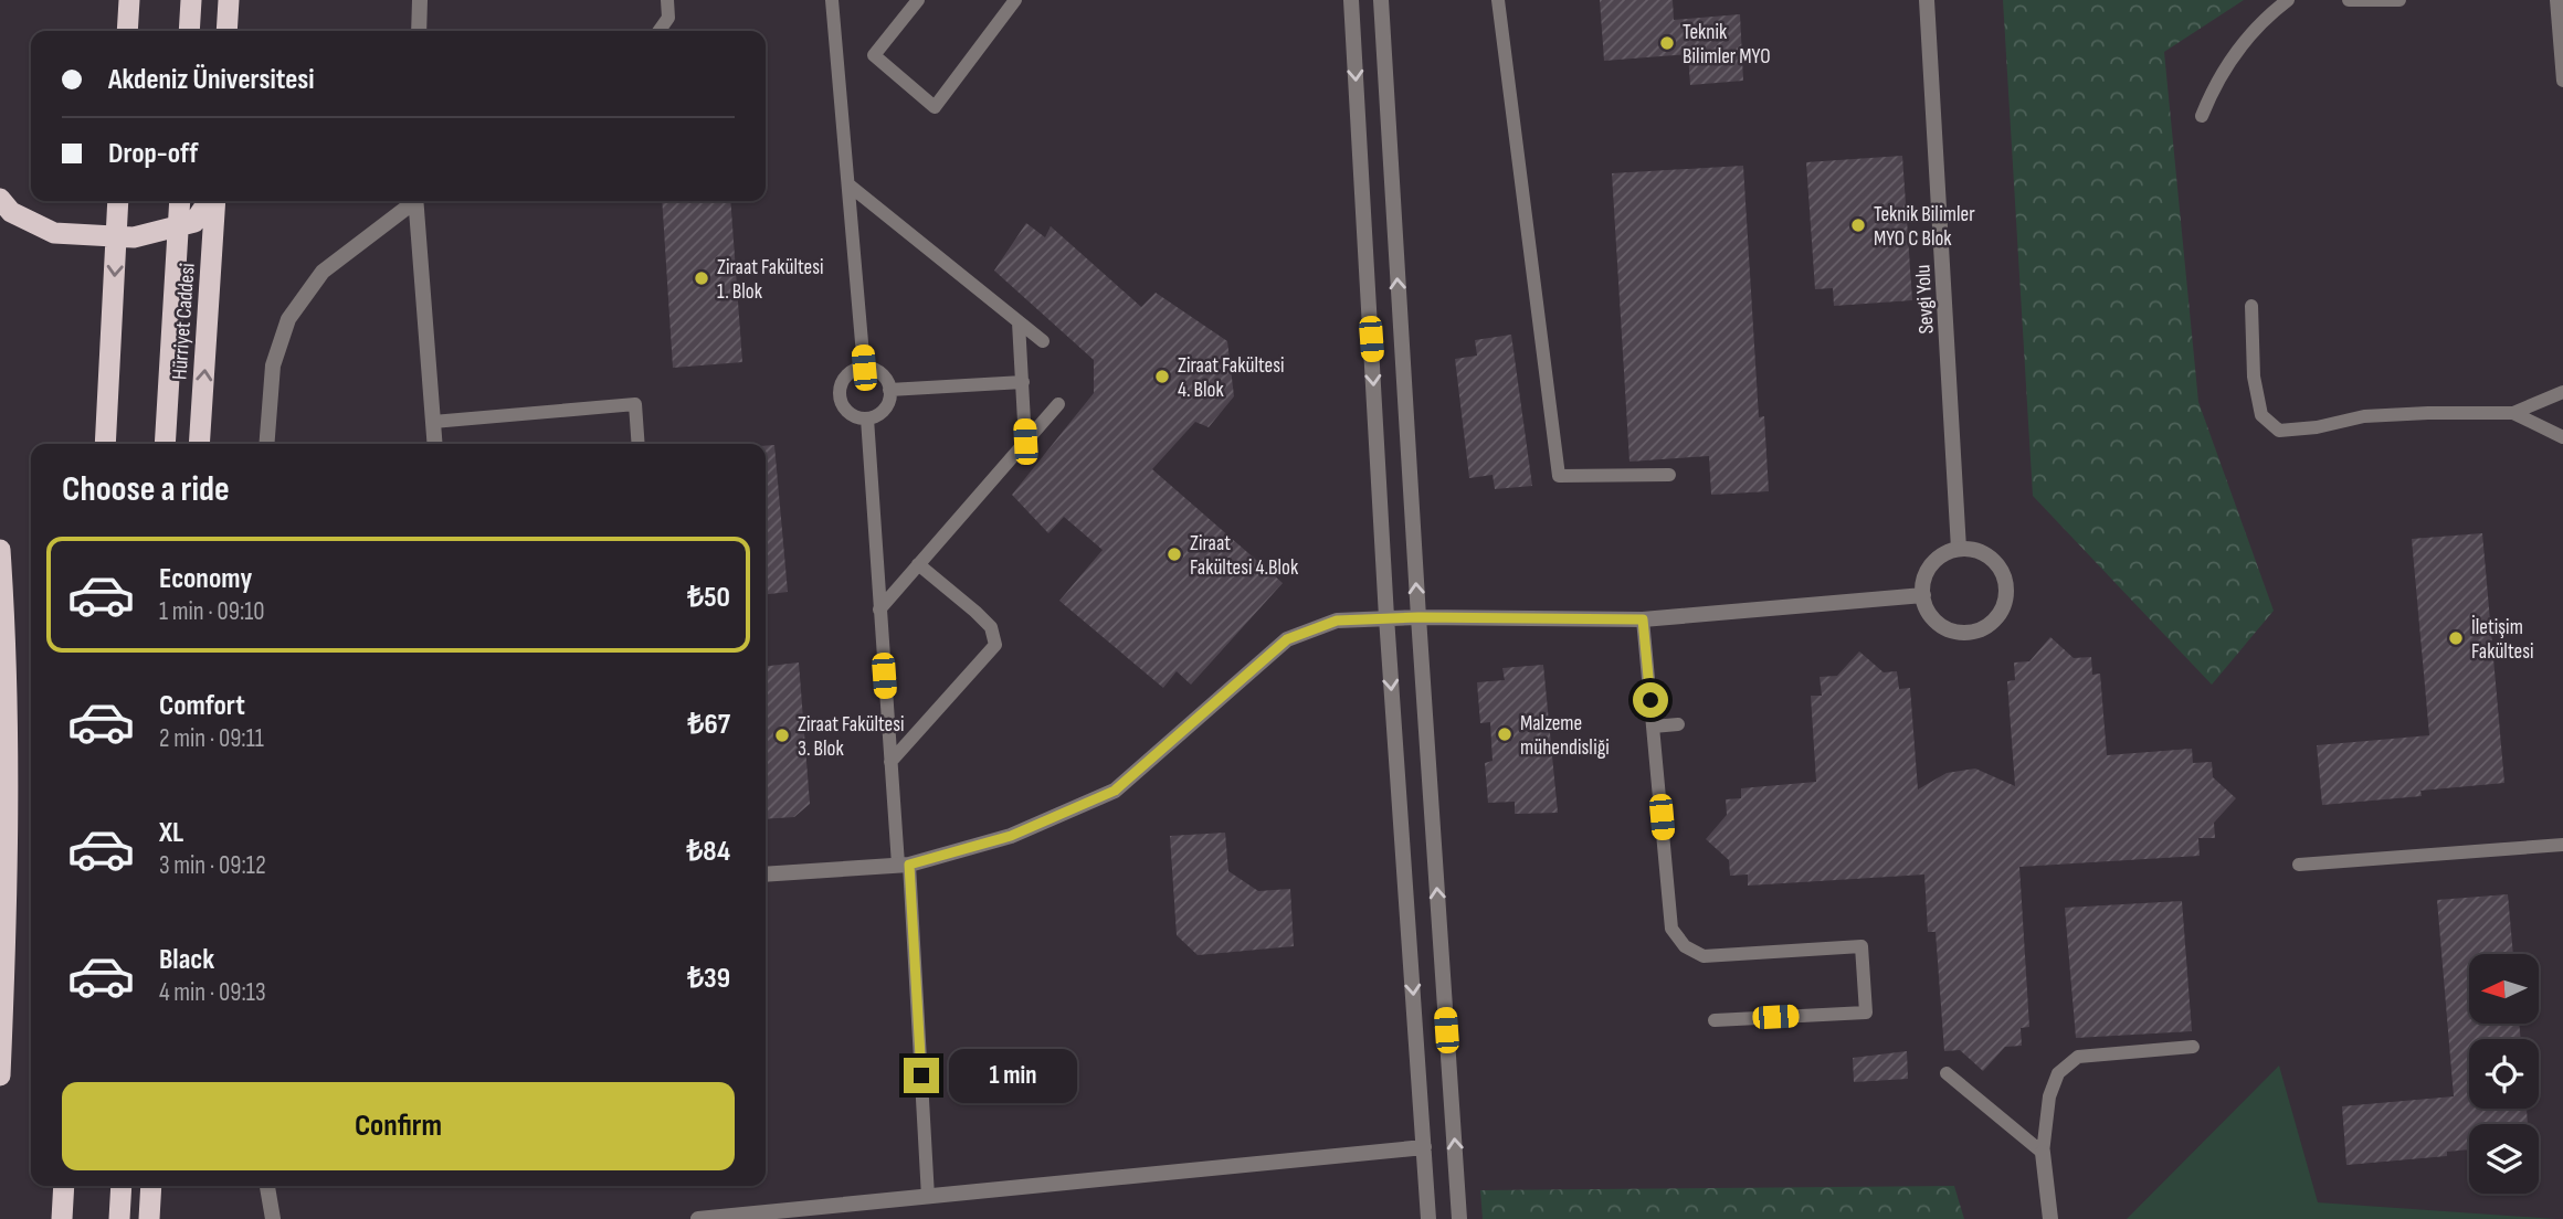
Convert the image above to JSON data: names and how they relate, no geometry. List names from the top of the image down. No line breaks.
{"streets":{"highway":["Hürriyet Caddesi"],"street":["Sevgi Yolu"]},"places":["Teknik Bilimler MYO","Teknik Bilimler MYO C Blok","Ziraat Fakültesi 1. Blok","Ziraat Fakültesi 4. Blok","Ziraat Fakültesi 4.Blok","İletişim Fakültesi","Malzeme mühendisliği","Ziraat Fakültesi 3. Blok"],"north":"left","page":{"banner":["Akdeniz Üniversitesi","Drop-off"],"heading":"Choose a ride","list":[{"name":"Economy","note":"1 min · 09:10","value":"₺50"},{"name":"Comfort","note":"2 min · 09:11","value":"₺67"},{"name":"XL","note":"3 min · 09:12","value":"₺84"},{"name":"Black","note":"4 min · 09:13","value":"₺39"}],"bubble":"1 min","buttons":"Confirm"}}
